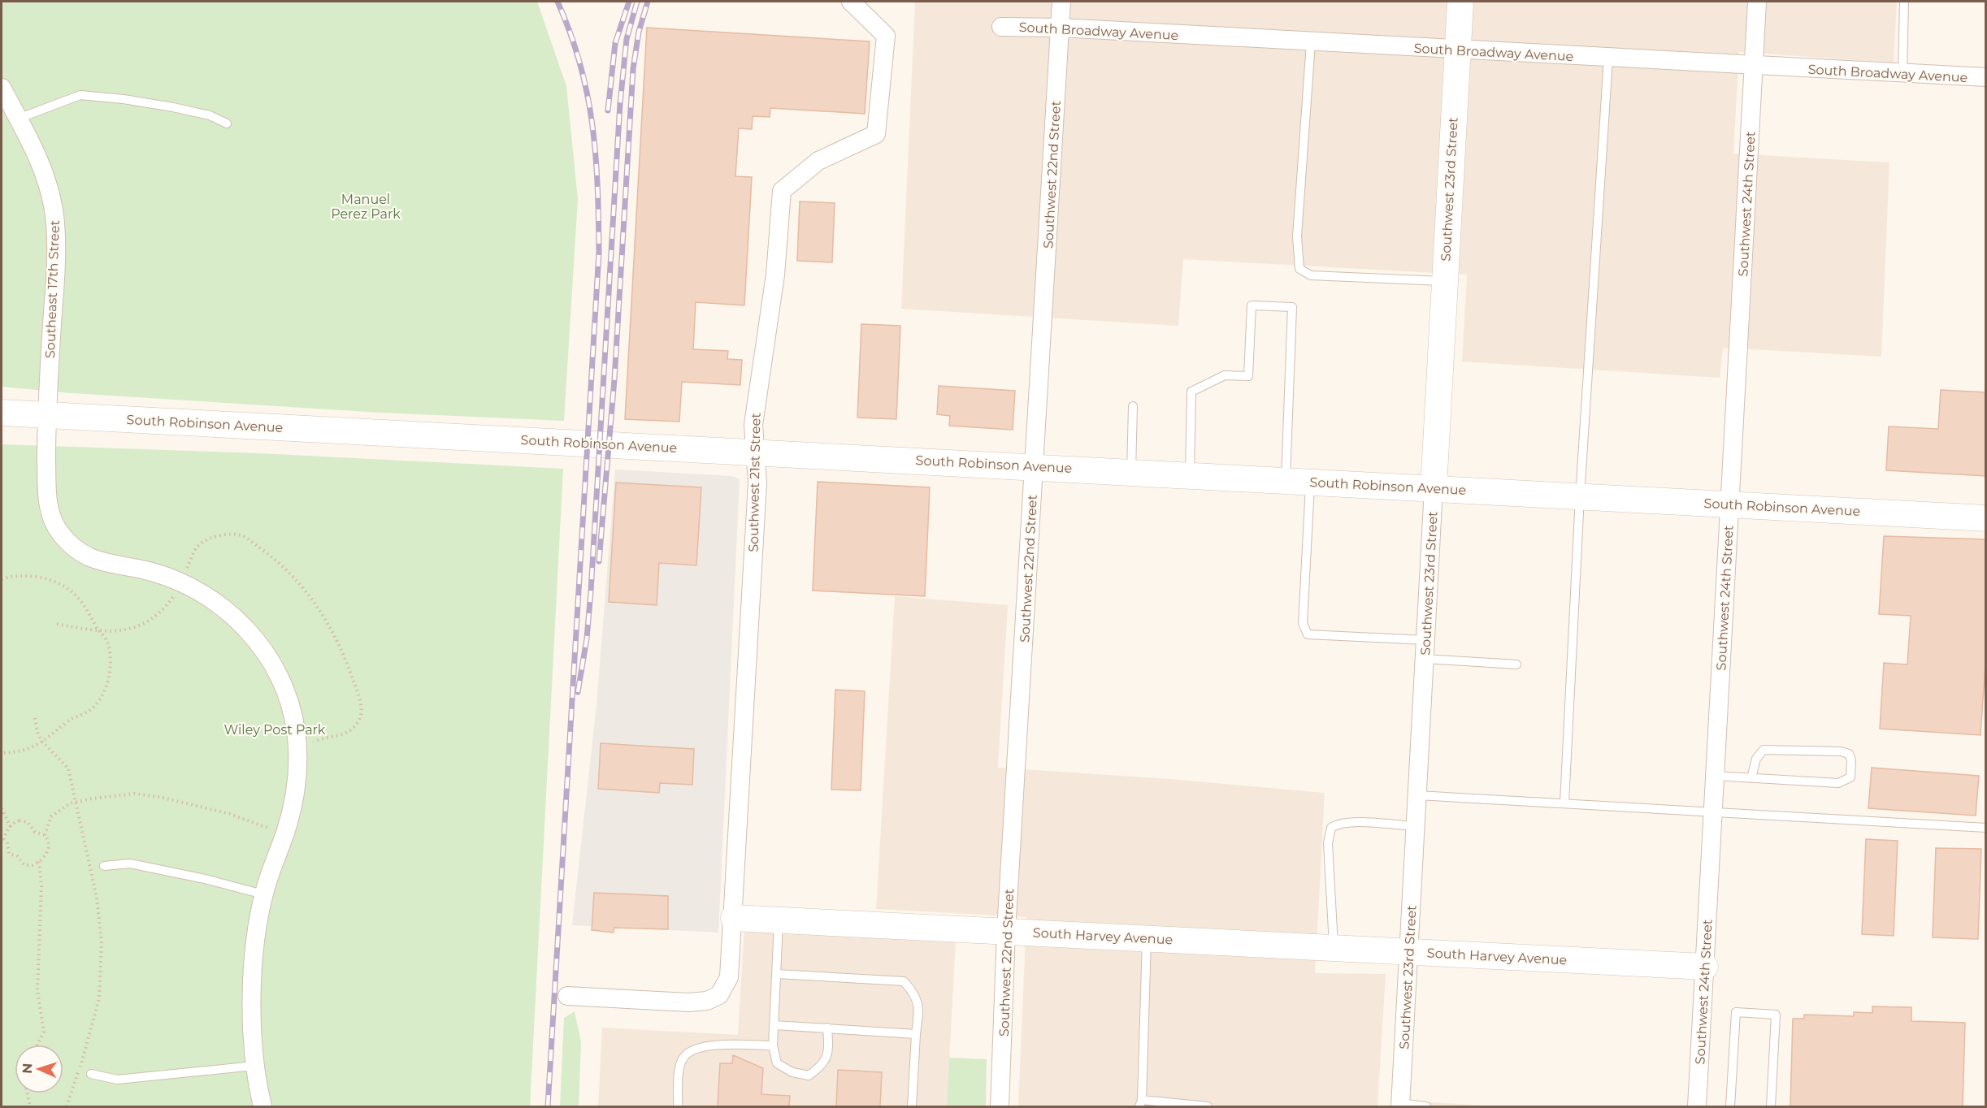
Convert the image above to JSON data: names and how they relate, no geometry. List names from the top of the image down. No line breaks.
{"streets":{"main road":["Southwest 23rd Street","South Robinson Avenue","South Harvey Avenue"],"street":["South Broadway Avenue","Southwest 22nd Street","Southwest 24th Street","Southeast 17th Street","Southwest 21st Street"]},"crossings":[["South Broadway Avenue","Southwest 22nd Street"],["South Broadway Avenue","Southwest 23rd Street"],["South Broadway Avenue","Southwest 24th Street"],["Southwest 22nd Street","South Robinson Avenue"],["Southwest 22nd Street","South Harvey Avenue"],["Southwest 23rd Street","South Robinson Avenue"],["Southwest 23rd Street","South Harvey Avenue"],["Southwest 24th Street","South Robinson Avenue"],["Southwest 24th Street","South Harvey Avenue"],["Southeast 17th Street","South Robinson Avenue"],["South Robinson Avenue","Southwest 21st Street"],["Southwest 21st Street","South Harvey Avenue"]],"parks":["Manuel Perez Park","Wiley Post Park"],"north":"left"}
